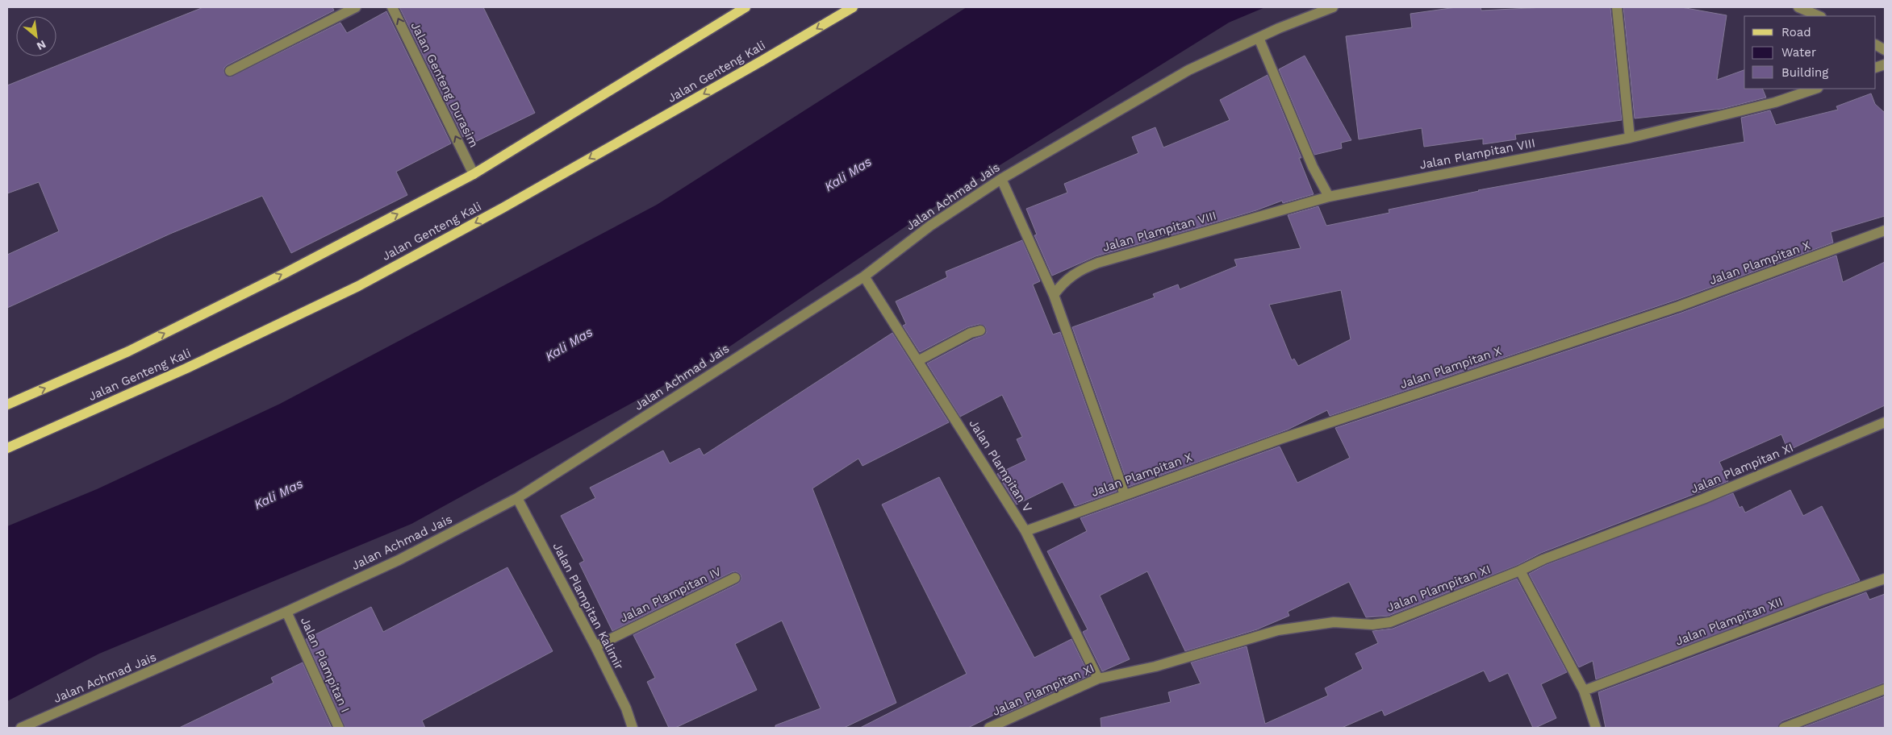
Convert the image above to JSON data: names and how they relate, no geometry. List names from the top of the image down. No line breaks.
{"streets":{"main road":["Jalan Genteng Kali"],"street":["Jalan Genteng Durasim","Jalan Plampitan VIII","Jalan Achmad Jais","Jalan Plampitan X","Jalan Plampitan V","Jalan Plampitan XI","Jalan Plampitan IV","Jalan Plampitan Kalimir","Jalan Plampitan XII","Jalan Plampitan I"]},"crossings":[["Jalan Achmad Jais","Jalan Plampitan V"],["Jalan Achmad Jais","Jalan Plampitan Kalimir"],["Jalan Achmad Jais","Jalan Plampitan I"],["Jalan Plampitan X","Jalan Plampitan V"],["Jalan Plampitan V","Jalan Plampitan XI"],["Jalan Plampitan IV","Jalan Plampitan Kalimir"]],"one_way":["Jalan Genteng Durasim"],"water":["Kali Mas"],"legend":["Road","Water","Building"],"north":"bottom right"}
